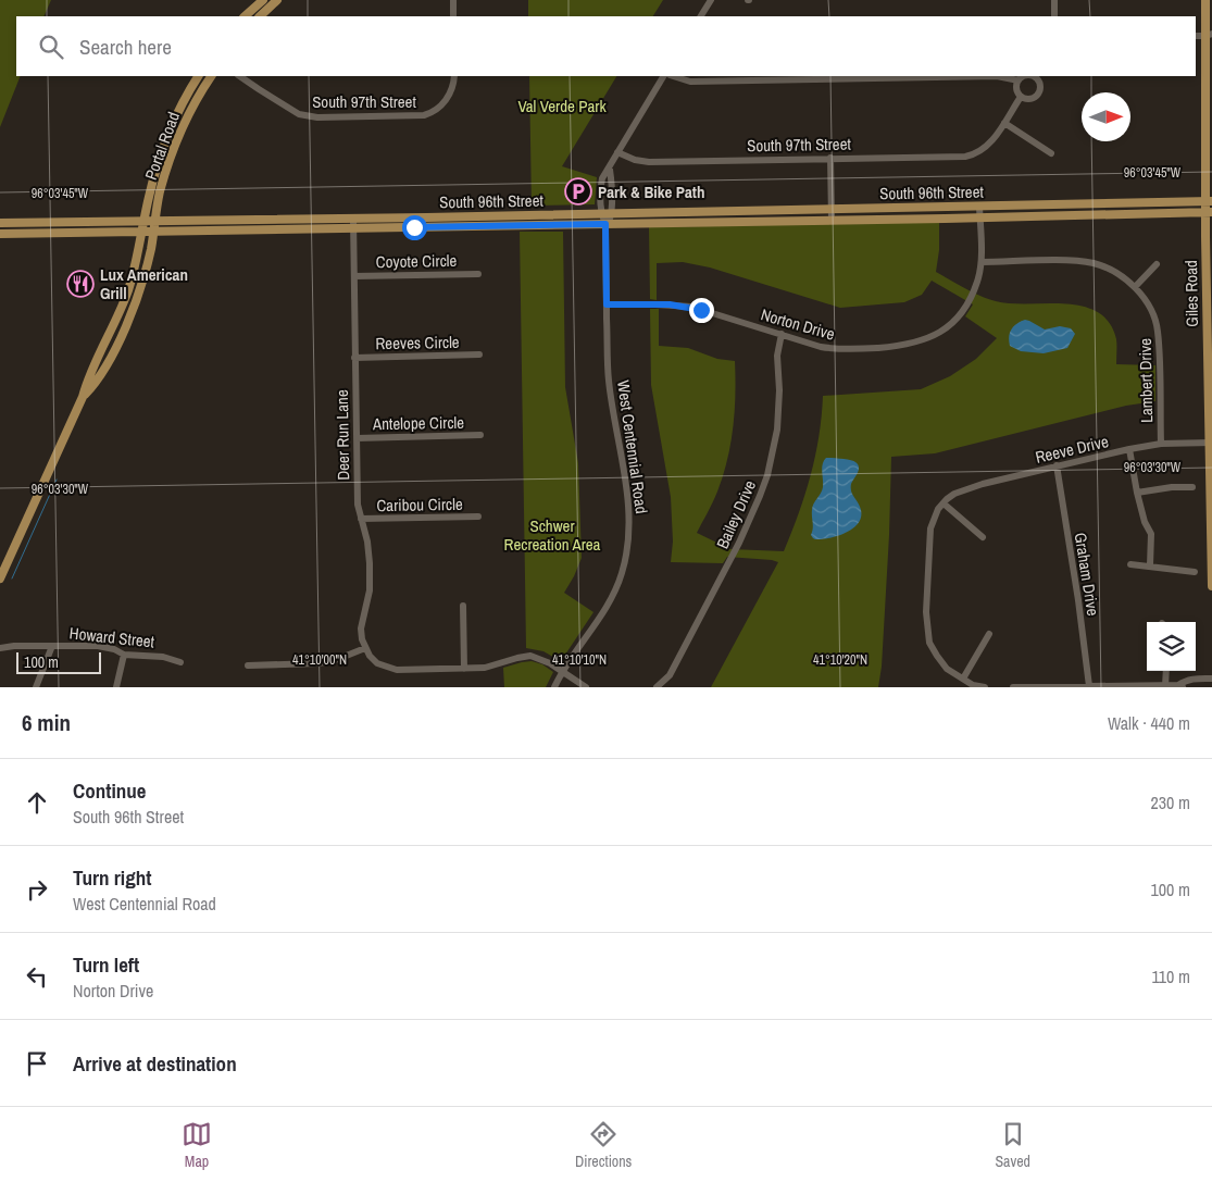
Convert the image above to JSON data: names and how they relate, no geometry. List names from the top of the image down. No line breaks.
{"streets":{"main road":["Portal Road","South 96th Street","Giles Road"],"street":["South 97th Street","Coyote Circle","Norton Drive","Reeves Circle","Lambert Drive","Antelope Circle","Deer Run Lane","West Centennial Road","Reeve Drive","Caribou Circle","Bailey Drive","Graham Drive","Howard Street"]},"crossings":[["South 97th Street","West Centennial Road"],["Portal Road","South 96th Street"],["South 96th Street","Giles Road"],["South 96th Street","Norton Drive"],["South 96th Street","Deer Run Lane"],["South 96th Street","West Centennial Road"],["Coyote Circle","Deer Run Lane"],["Giles Road","Reeve Drive"],["Norton Drive","Lambert Drive"],["Norton Drive","West Centennial Road"],["Norton Drive","Bailey Drive"],["Reeves Circle","Deer Run Lane"],["Lambert Drive","Reeve Drive"],["Antelope Circle","Deer Run Lane"],["Deer Run Lane","Caribou Circle"],["Reeve Drive","Graham Drive"]],"parks":["Val Verde Park","Schwer Recreation Area"],"places":{"parking":["Park & Bike Path"],"restaurant":["Lux American Grill"]},"scale_bar":"100 m","north":"right","page":{"search":"Search here","scale":"100 m","heading":["6 min","Walk · 440 m"],"list":[["Continue","South 96th Street","230 m"],["Turn right","West Centennial Road","100 m"],["Turn left","Norton Drive","110 m"],"Arrive at destination"],"nav":["Map","Directions","Saved"]},"coordinates":["96°03'45\"W","96°03'30\"W","41°10'00\"N","41°10'10\"N","41°10'20\"N"]}
